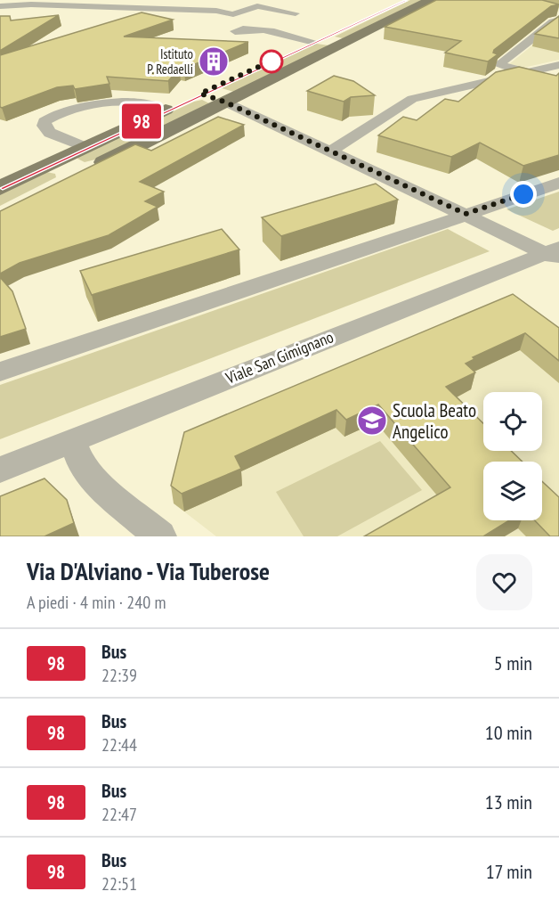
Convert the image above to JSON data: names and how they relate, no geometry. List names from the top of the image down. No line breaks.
{"streets":{"street":["Viale San Gimignano"]},"places":{"building":["Istituto P. Redaelli"],"school or university":["Scuola Beato Angelico"]},"lines":["bus line 98"],"page":{"on_map":"98","heading":["Via D'Alviano - Via Tuberose","A piedi · 4 min · 240 m"],"list":[{"mark":"98","name":"Bus","note":"22:39","value":"5 min"},{"mark":"98","name":"Bus","note":"22:44","value":"10 min"},{"mark":"98","name":"Bus","note":"22:47","value":"13 min"},{"mark":"98","name":"Bus","note":"22:51","value":"17 min"}]}}
